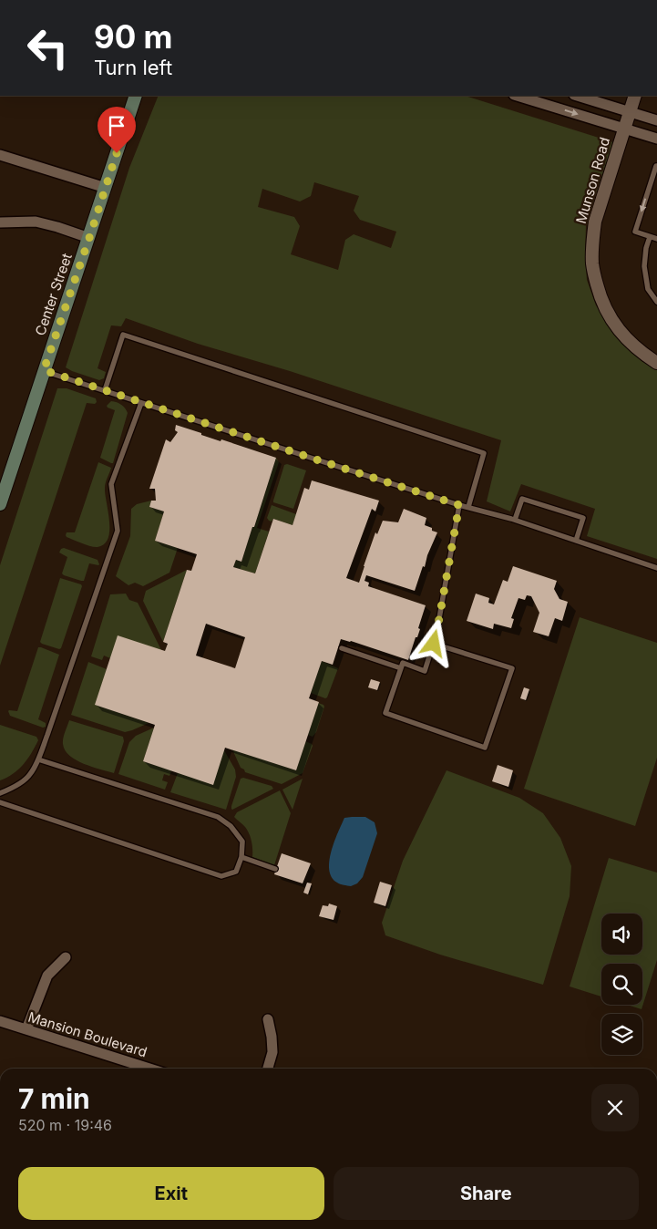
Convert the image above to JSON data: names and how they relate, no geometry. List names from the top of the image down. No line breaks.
{"streets":{"main road":["Center Street"],"street":["Munson Road","Mansion Boulevard"]},"page":{"turn":["90 m","Turn left"],"heading":["7 min","520 m · 19:46"],"buttons":["Exit","Share"]}}
